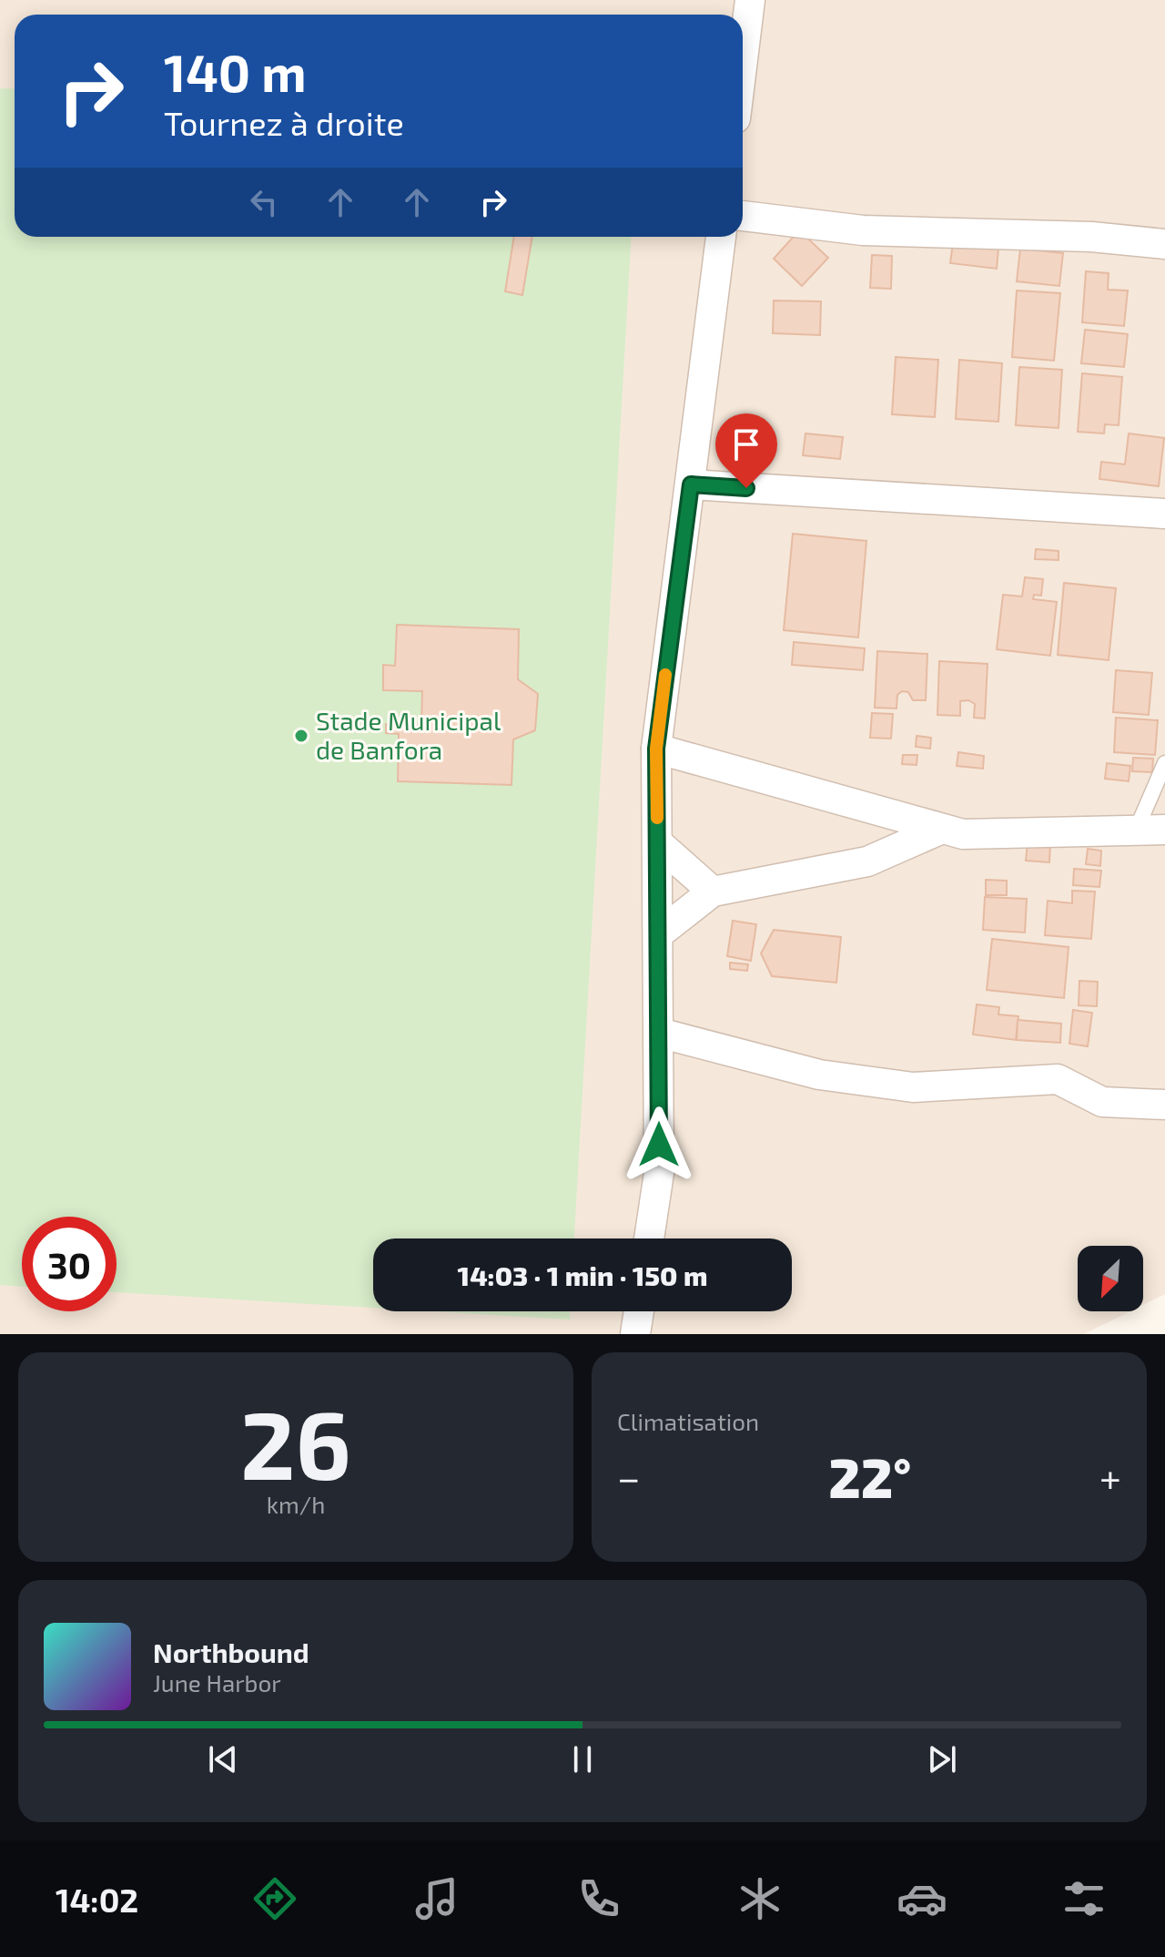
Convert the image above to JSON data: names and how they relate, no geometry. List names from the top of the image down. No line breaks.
{"places":["Stade Municipal de Banfora"],"north":"bottom left","page":{"turn":["140 m","Tournez à droite"],"limit":"30","trip":"14:03 · 1 min · 150 m","tile":[["26","km/h"],"Climatisation"],"heat":["−","22°","+"],"song":["Northbound","June Harbor"],"tabs":"14:02"}}
